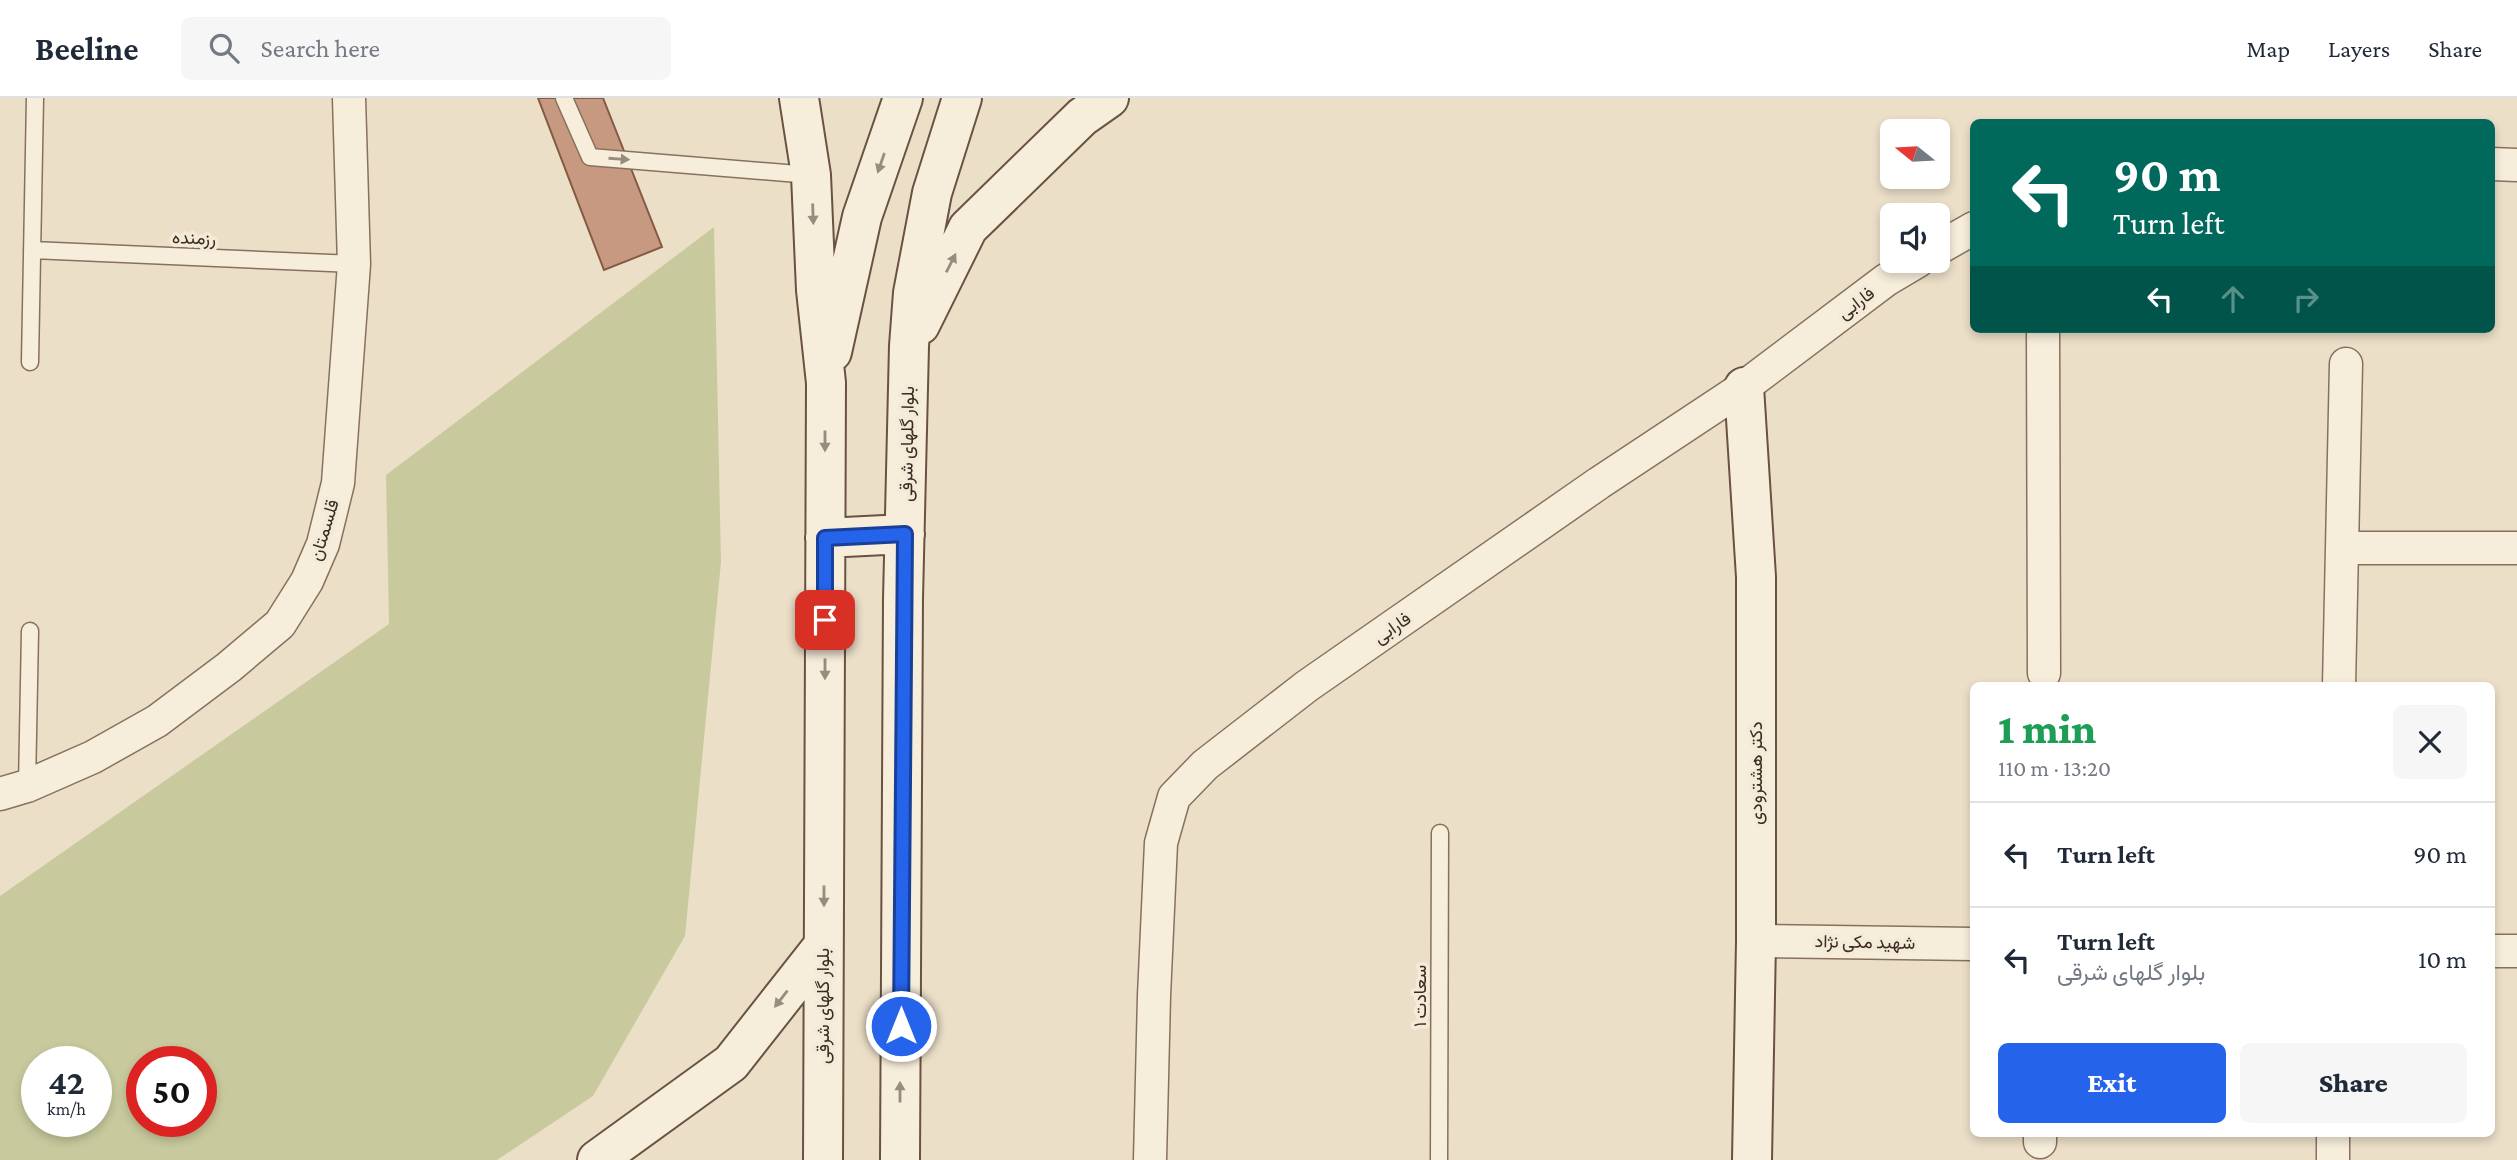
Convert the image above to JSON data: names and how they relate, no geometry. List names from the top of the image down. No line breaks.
{"streets":{"main road":["بلوار گلهای شرقی","دکتر هشترودی"],"street":["فارابی","قلسمتان","شهید مکی نژاد"],"lane":["رزمنده","سعادت ۱"]},"crossings":[["رزمنده","قلسمتان"],["فارابی","دکتر هشترودی"],["دکتر هشترودی","شهید مکی نژاد"]],"north":"left","page":{"header":"Beeline","search":"Search here","nav":["Map","Layers","Share"],"turn":["90 m","Turn left"],"heading":["1 min","110 m · 13:20"],"list":[{"name":"Turn left","value":"90 m"},{"name":"Turn left","note":"بلوار گلهای شرقی","value":"10 m"}],"buttons":["Exit","Share"],"speed":"42 km/h","limit":"50"}}
